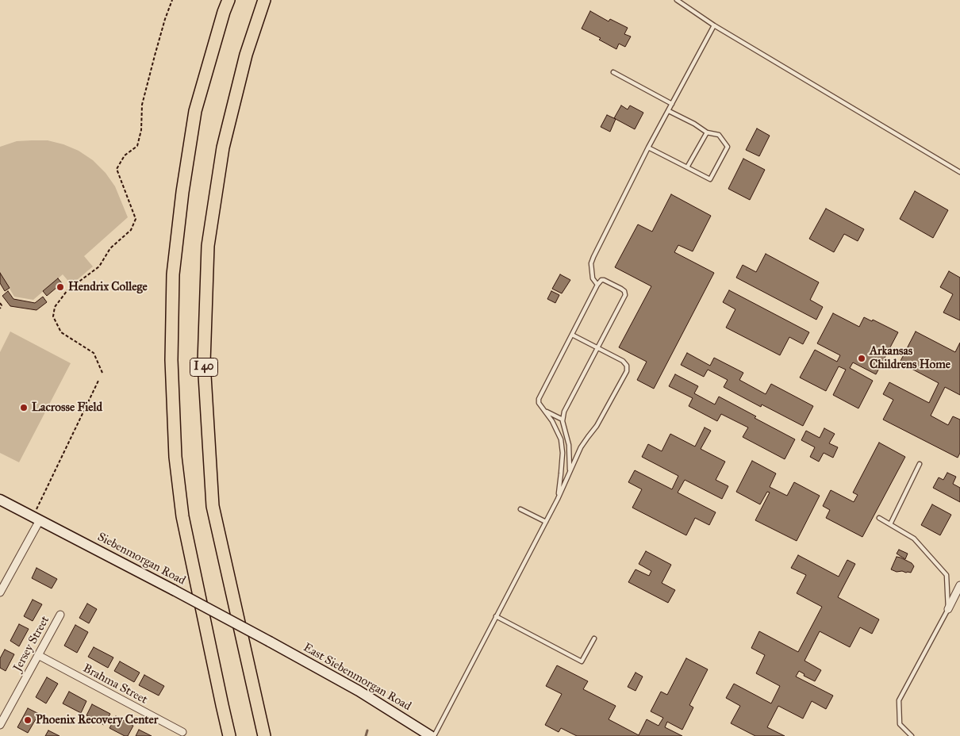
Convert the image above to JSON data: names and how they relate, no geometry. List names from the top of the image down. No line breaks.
{"streets":{"highway":["I 40"],"street":["Siebenmorgan Road","Jersey Street","East Siebenmorgan Road","Brahma Street"]},"crossings":[["Siebenmorgan Road","East Siebenmorgan Road"],["Jersey Street","Brahma Street"]],"places":["Hendrix College","Arkansas Childrens Home","Lacrosse Field","Phoenix Recovery Center"]}
